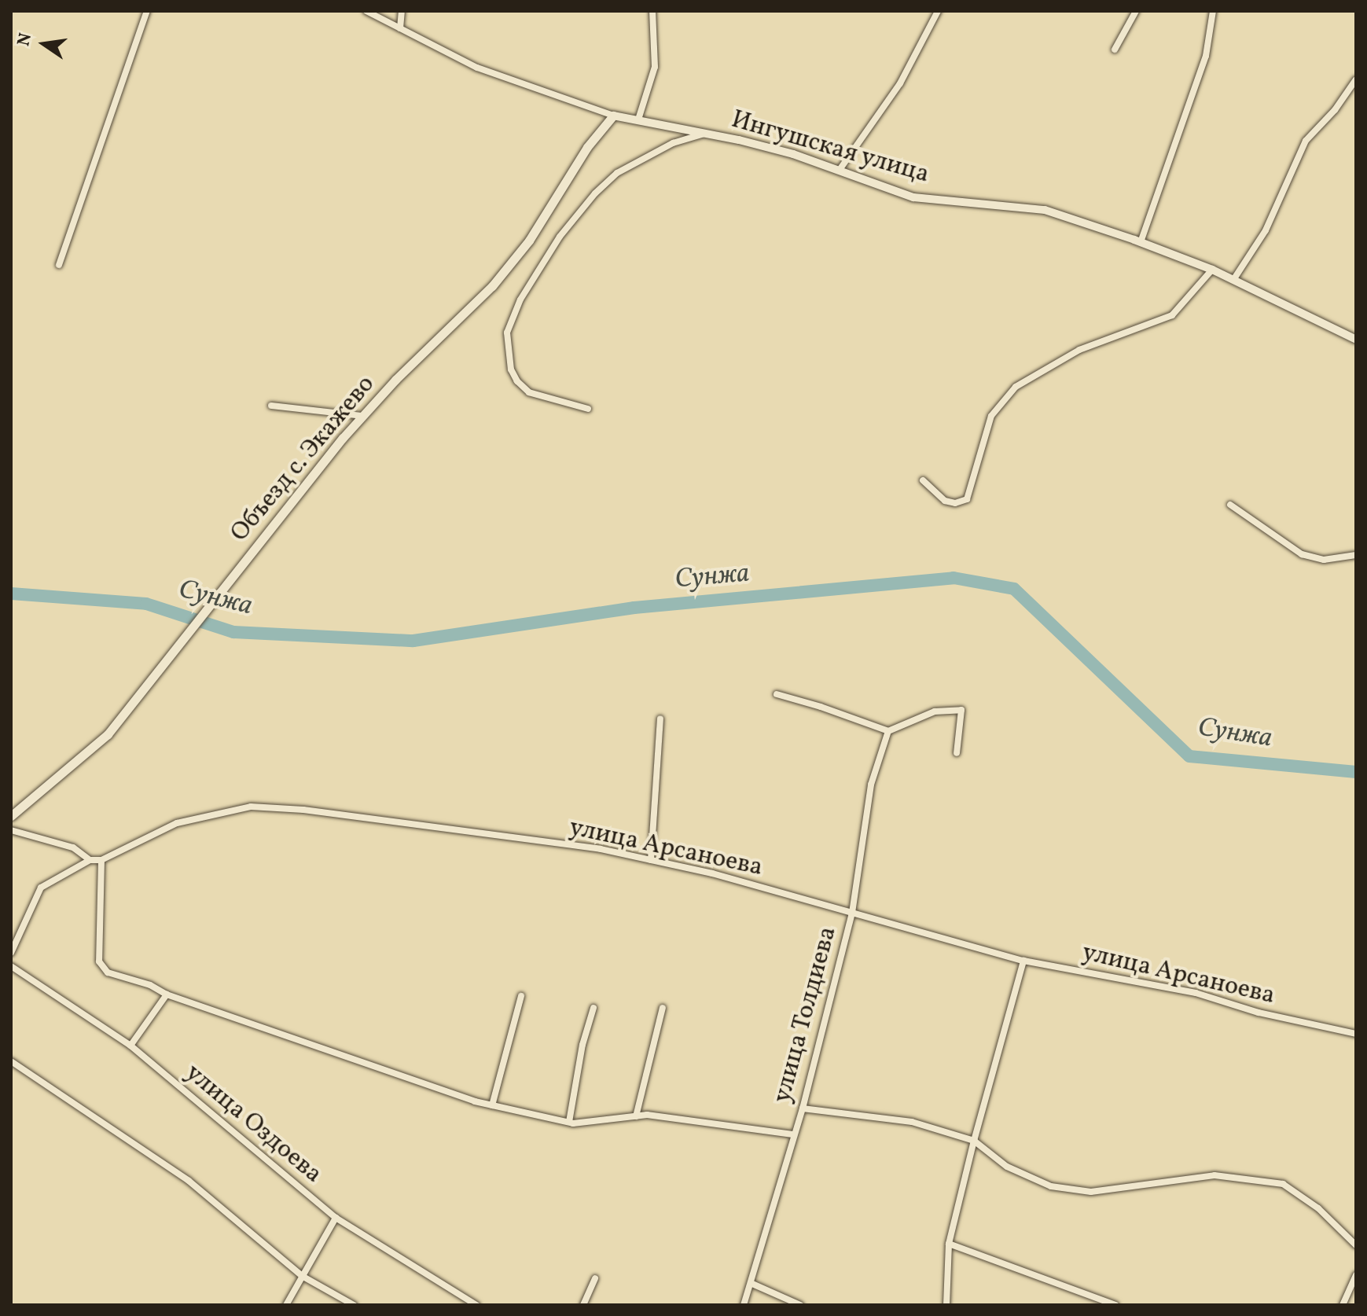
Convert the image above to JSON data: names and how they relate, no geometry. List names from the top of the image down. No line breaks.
{"streets":{"main road":["Объезд с. Экажево"],"street":["Ингушская улица","улица Арсаноева","улица Толдиева","улица Оздоева"]},"crossings":[["Ингушская улица","Объезд с. Экажево"],["улица Арсаноева","улица Толдиева"]],"water":["Сунжа"],"north":"left"}
